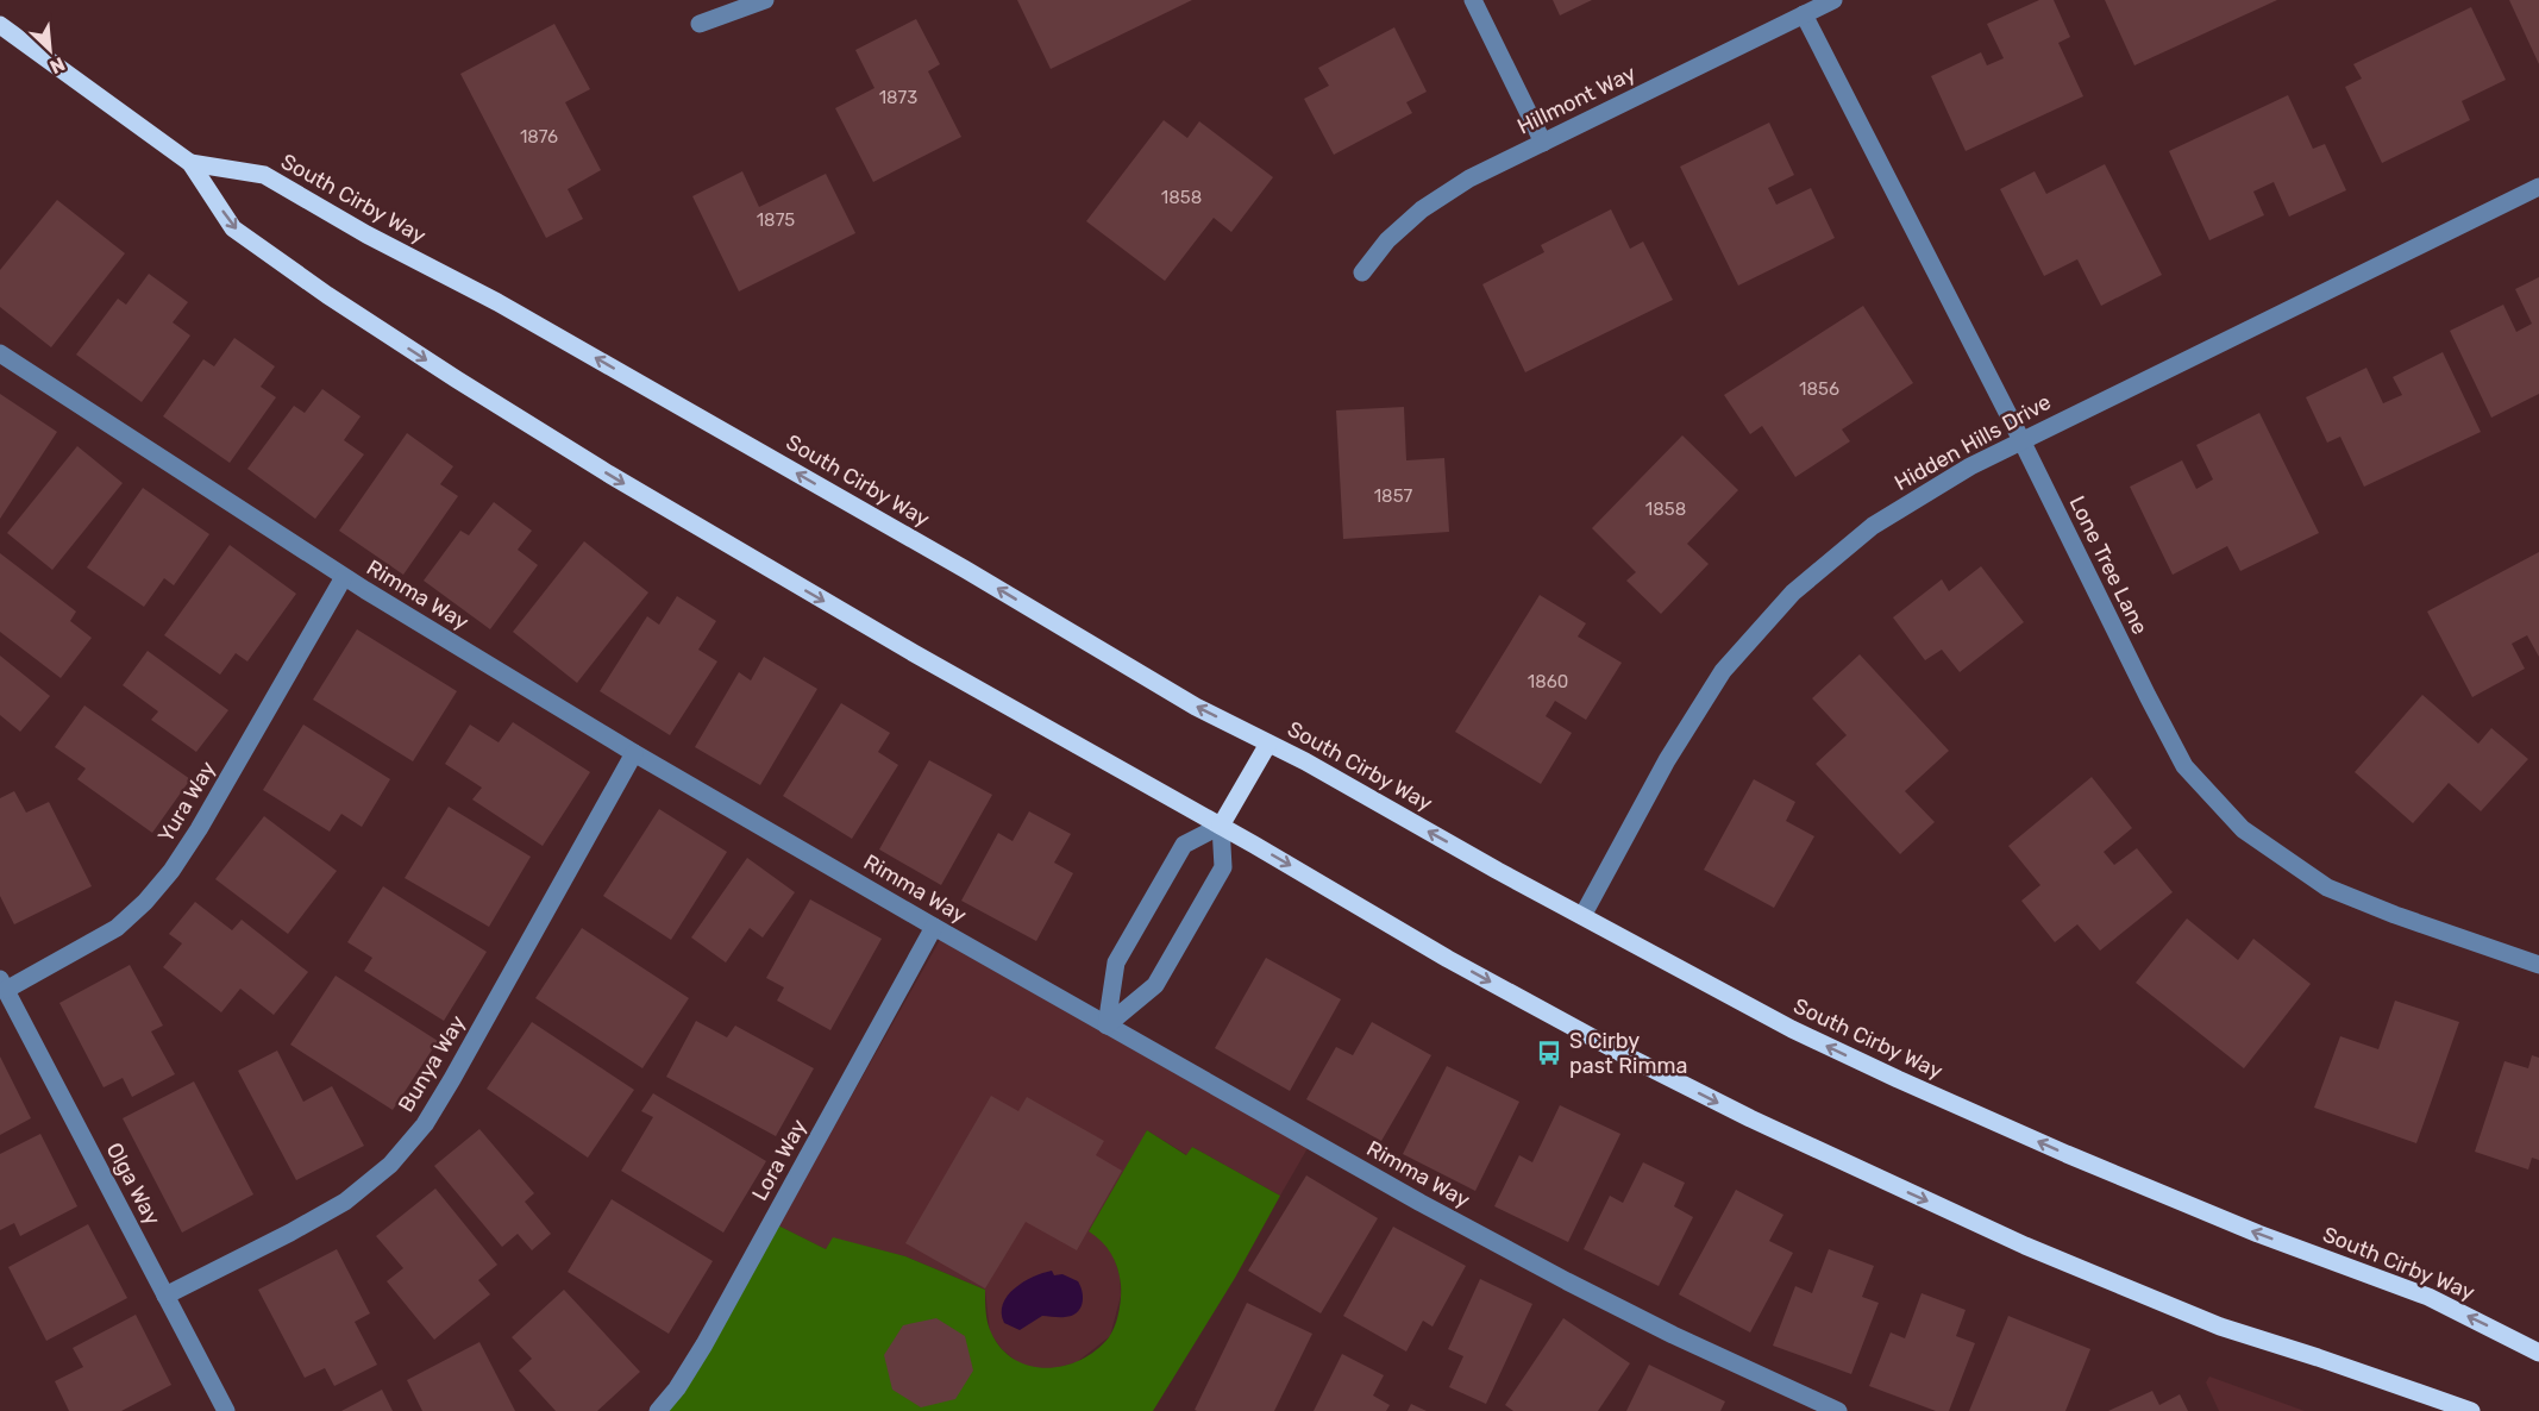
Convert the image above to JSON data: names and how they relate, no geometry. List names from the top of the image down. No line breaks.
{"streets":{"main road":["South Cirby Way"],"street":["Hillmont Way","Hidden Hills Drive","Lone Tree Lane","Rimma Way","Yura Way","Bunya Way","Lora Way","Olga Way"]},"crossings":[["Hillmont Way","Lone Tree Lane"],["South Cirby Way","Hidden Hills Drive"],["Hidden Hills Drive","Lone Tree Lane"],["Rimma Way","Yura Way"],["Rimma Way","Bunya Way"],["Rimma Way","Lora Way"],["Yura Way","Olga Way"],["Bunya Way","Olga Way"]],"places":{"bus stop":["S Cirby past Rimma"]},"house_numbers":["1873","1876","1858","1875","1856","1857","1858","1860"],"north":"bottom right"}
